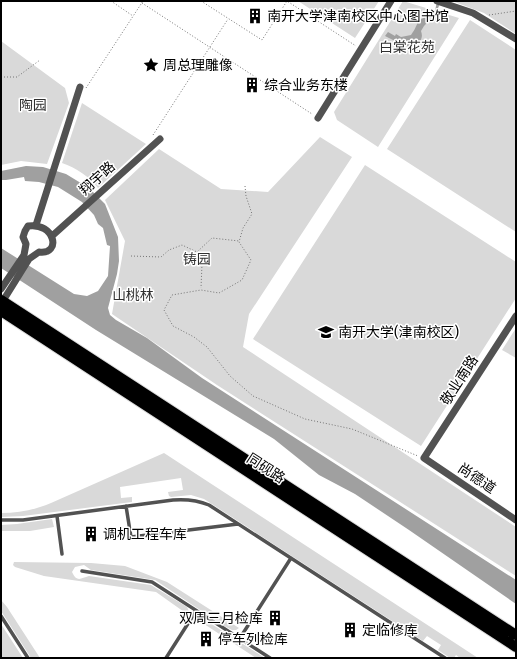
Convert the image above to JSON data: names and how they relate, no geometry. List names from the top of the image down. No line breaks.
{"streets":{"main road":["同砚路"],"street":["翔宇路","敬业南路","尚德道"]},"crossings":[["敬业南路","尚德道"]],"parks":["白棠花苑","陶园","铸园","山桃林"],"places":{"building":["南开大学津南校区中心图书馆","综合业务东楼","调机工程车库","双周三月检库","定临修库","停车列检库"],"place":["周总理雕像"],"school or university":["南开大学(津南校区)"]}}
